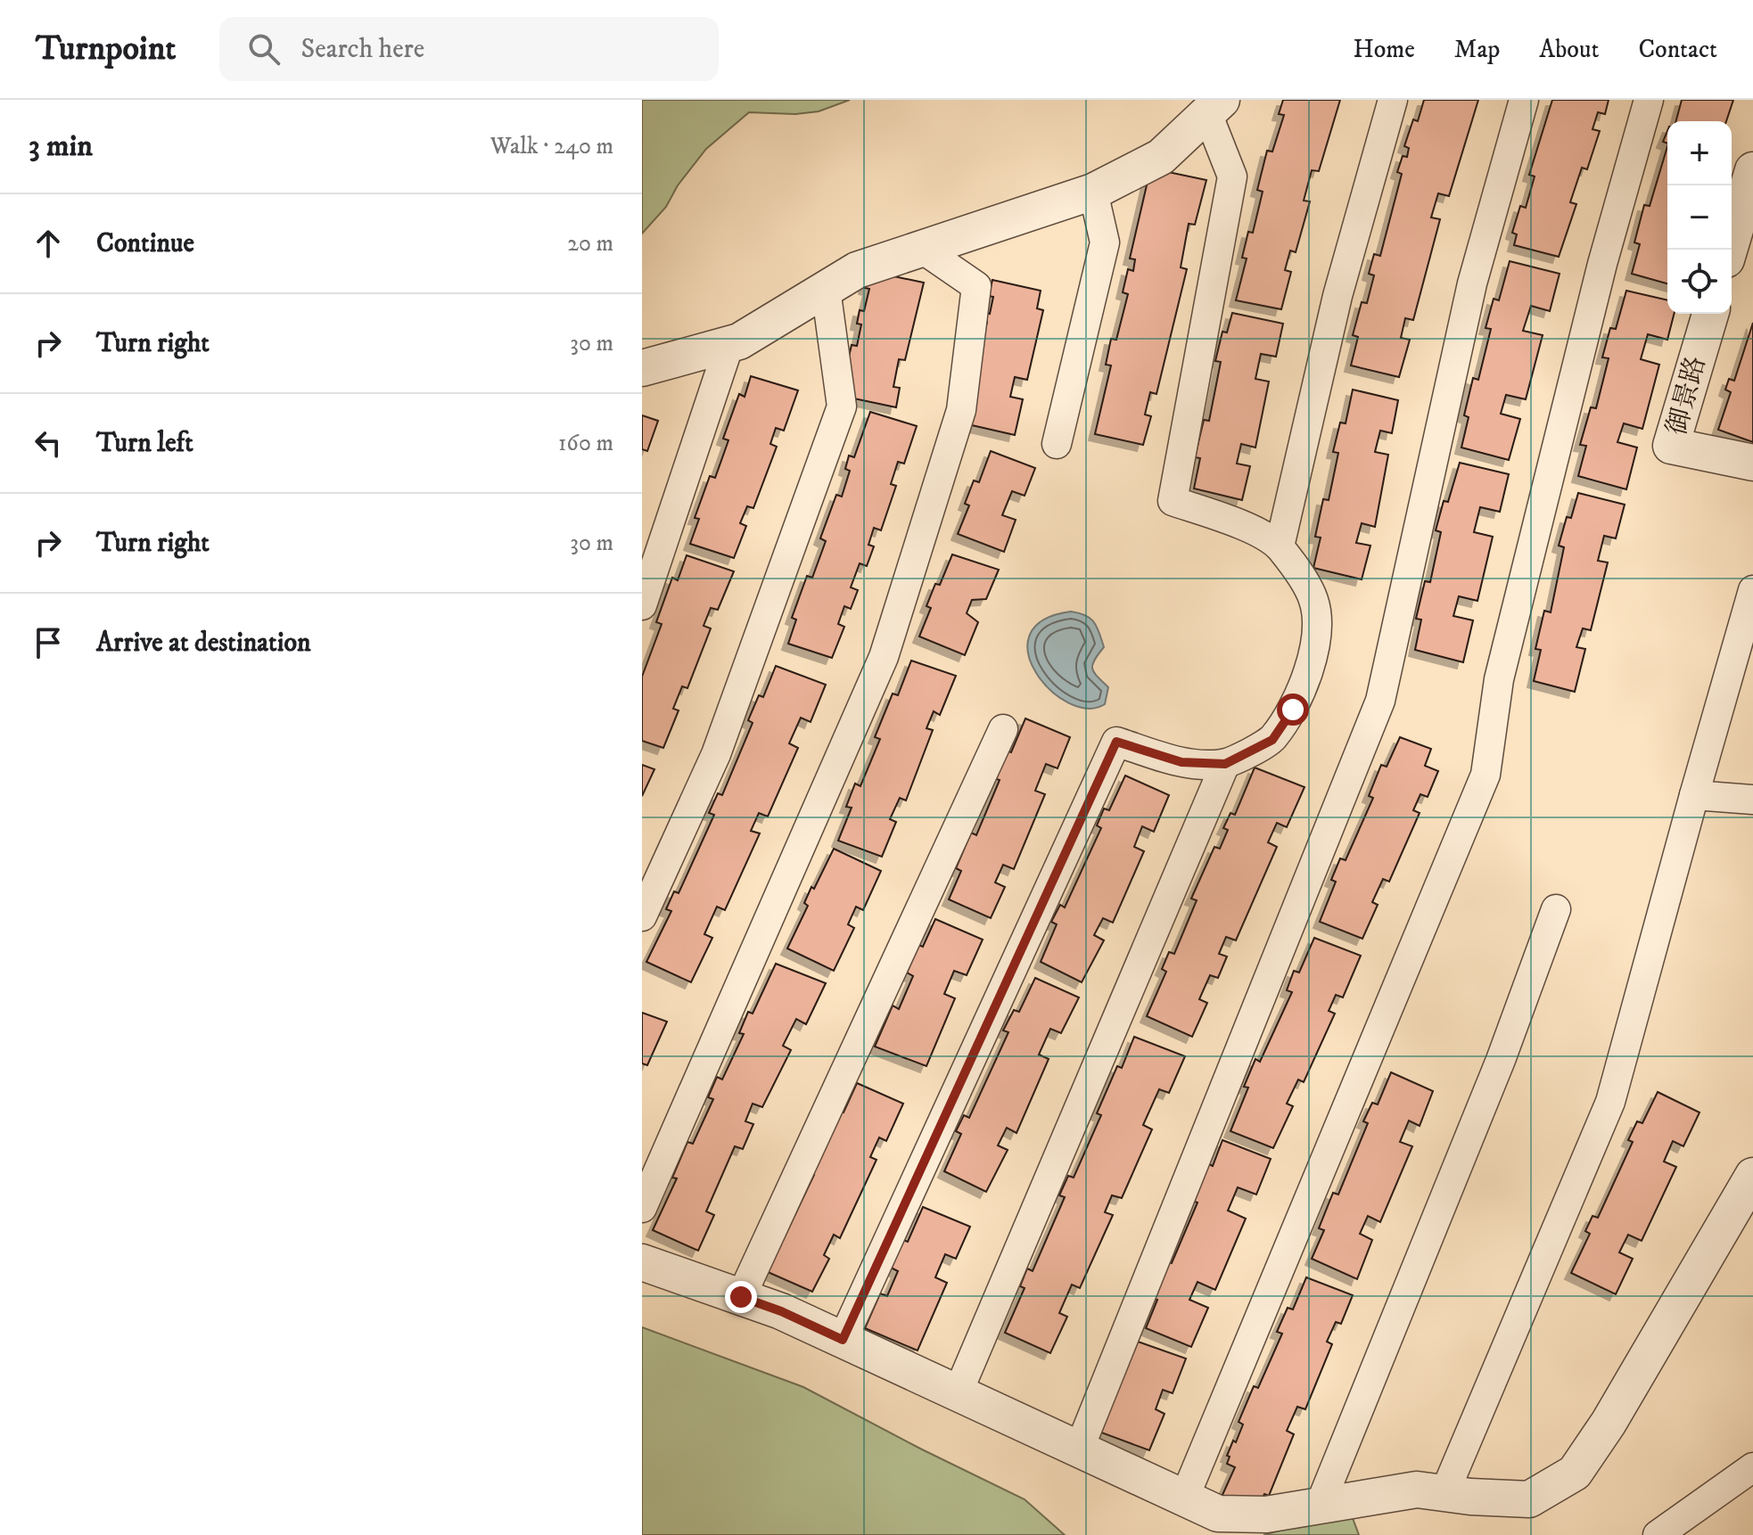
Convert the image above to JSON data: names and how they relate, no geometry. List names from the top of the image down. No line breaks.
{"streets":{"street":["御景路"]},"page":{"header":"Turnpoint","search":"Search here","nav":["Home","Map","About","Contact"],"heading":["3 min","Walk · 240 m"],"map_buttons":["+","−"],"list":[["Continue","20 m"],["Turn right","30 m"],["Turn left","160 m"],["Turn right","30 m"],"Arrive at destination"]}}
